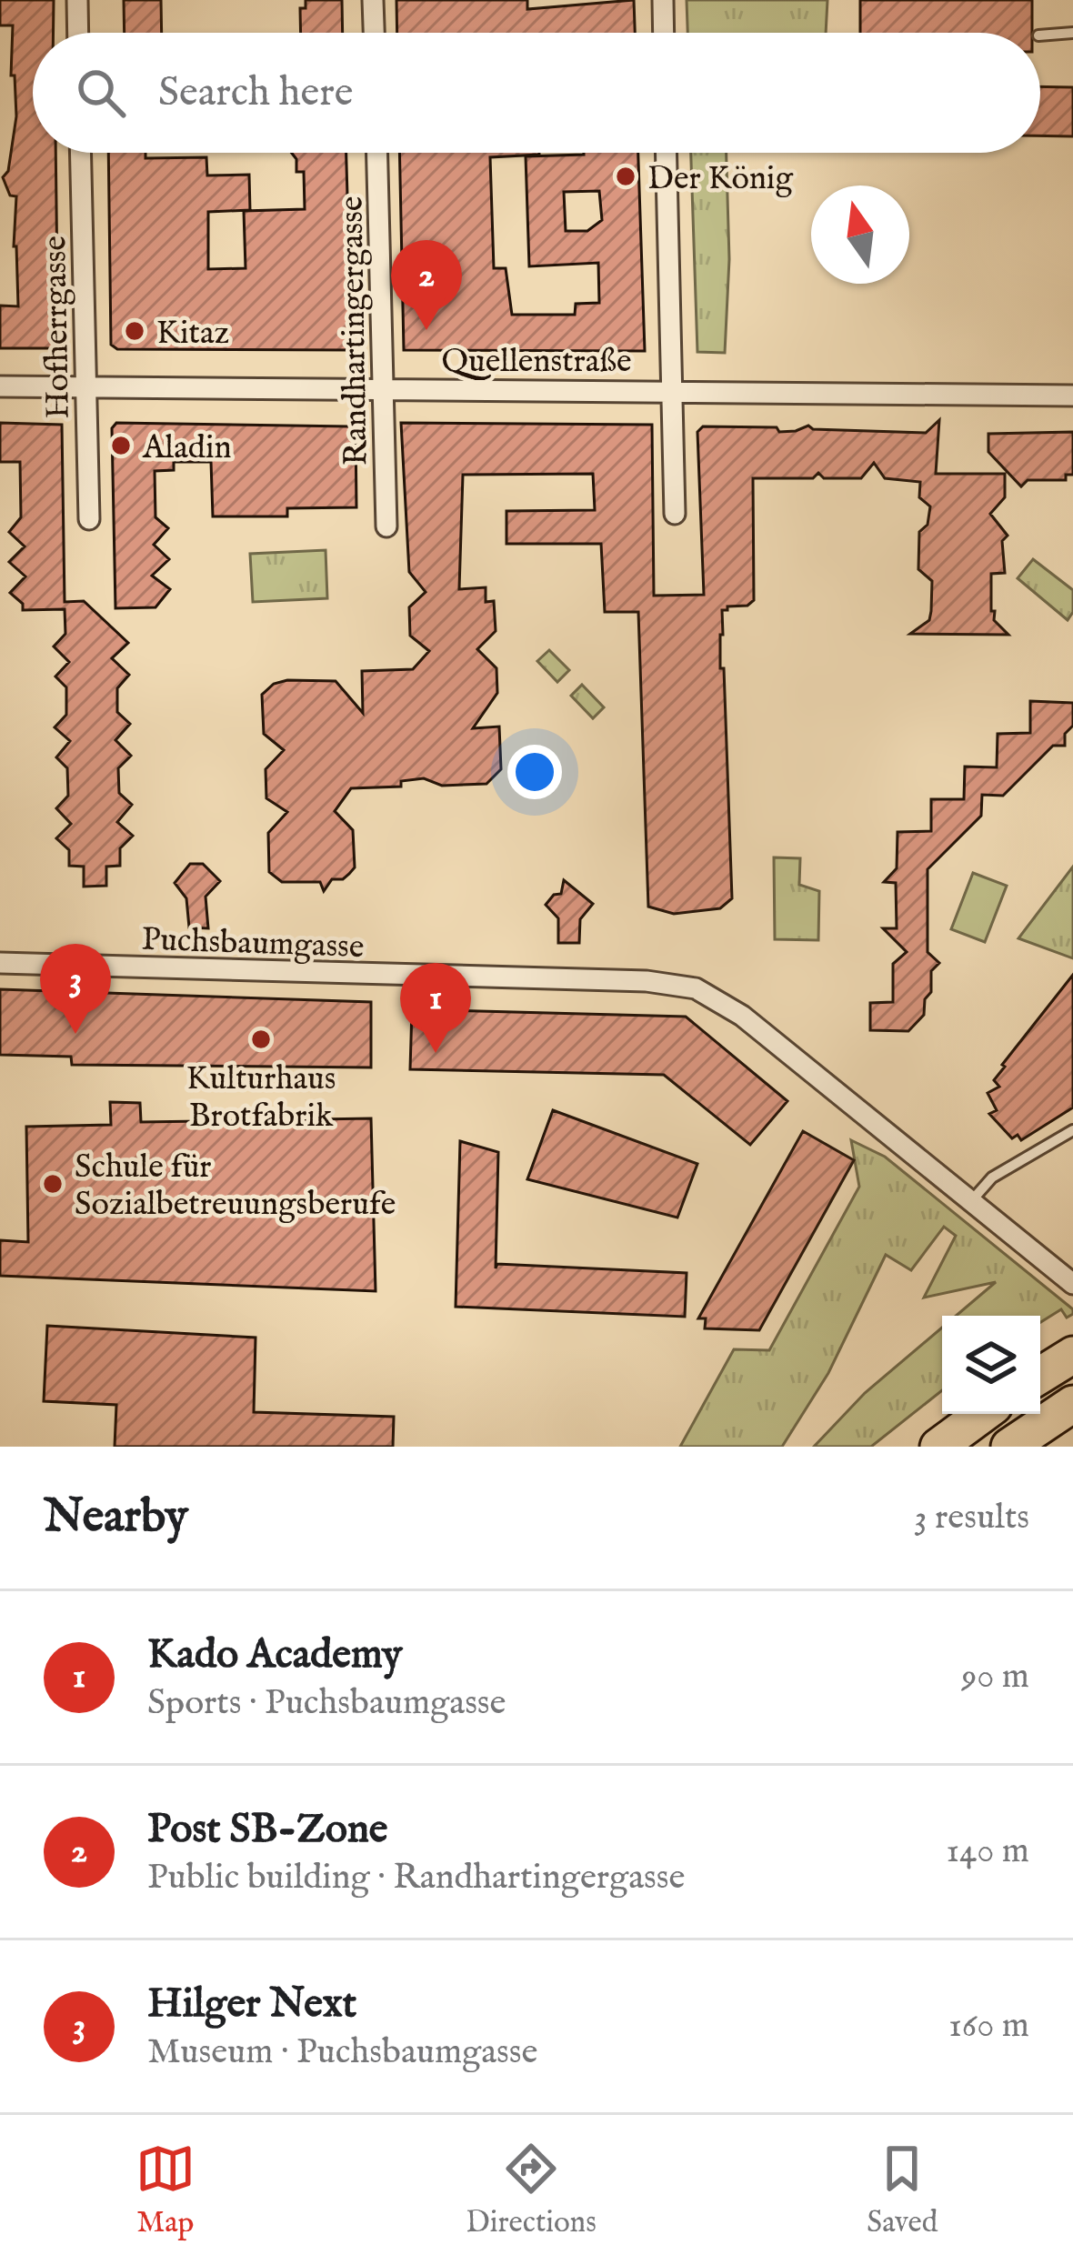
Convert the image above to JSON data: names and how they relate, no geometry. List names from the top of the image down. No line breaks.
{"streets":{"street":["Hofherrgasse","Randhartingergasse","Quellenstraße","Puchsbaumgasse"]},"crossings":[["Hofherrgasse","Quellenstraße"],["Randhartingergasse","Quellenstraße"]],"places":["Der König","Kitaz","Aladin","Kulturhaus Brotfabrik","Schule für Sozialbetreuungsberufe"],"north":"top","page":{"search":"Search here","pins":["2","3","1"],"heading":["Nearby","3 results"],"list":[{"mark":"1","name":"Kado Academy","note":"Sports · Puchsbaumgasse","value":"90 m"},{"mark":"2","name":"Post SB-Zone","note":"Public building · Randhartingergasse","value":"140 m"},{"mark":"3","name":"Hilger Next","note":"Museum · Puchsbaumgasse","value":"160 m"}],"nav":["Map","Directions","Saved"]}}
